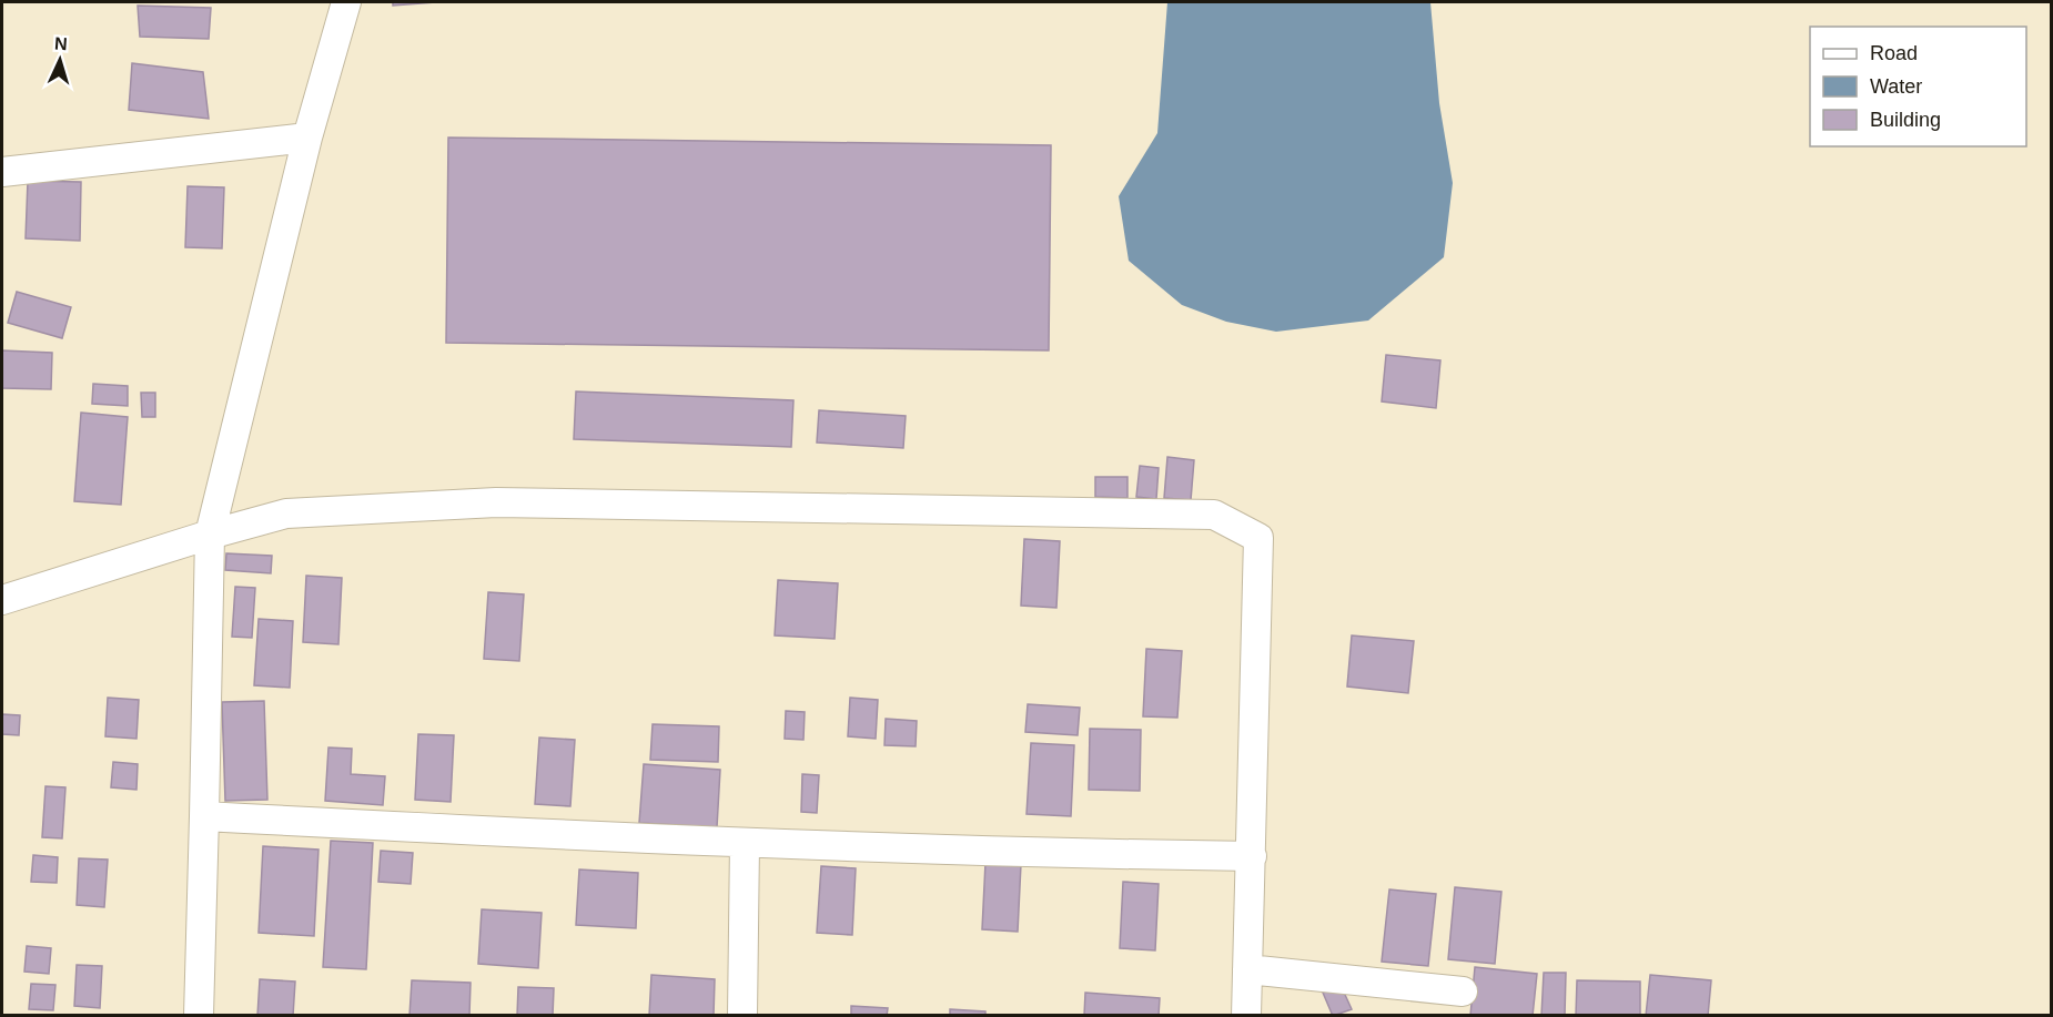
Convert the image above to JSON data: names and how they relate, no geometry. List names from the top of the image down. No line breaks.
{"legend":["Road","Water","Building"],"north":"top"}
